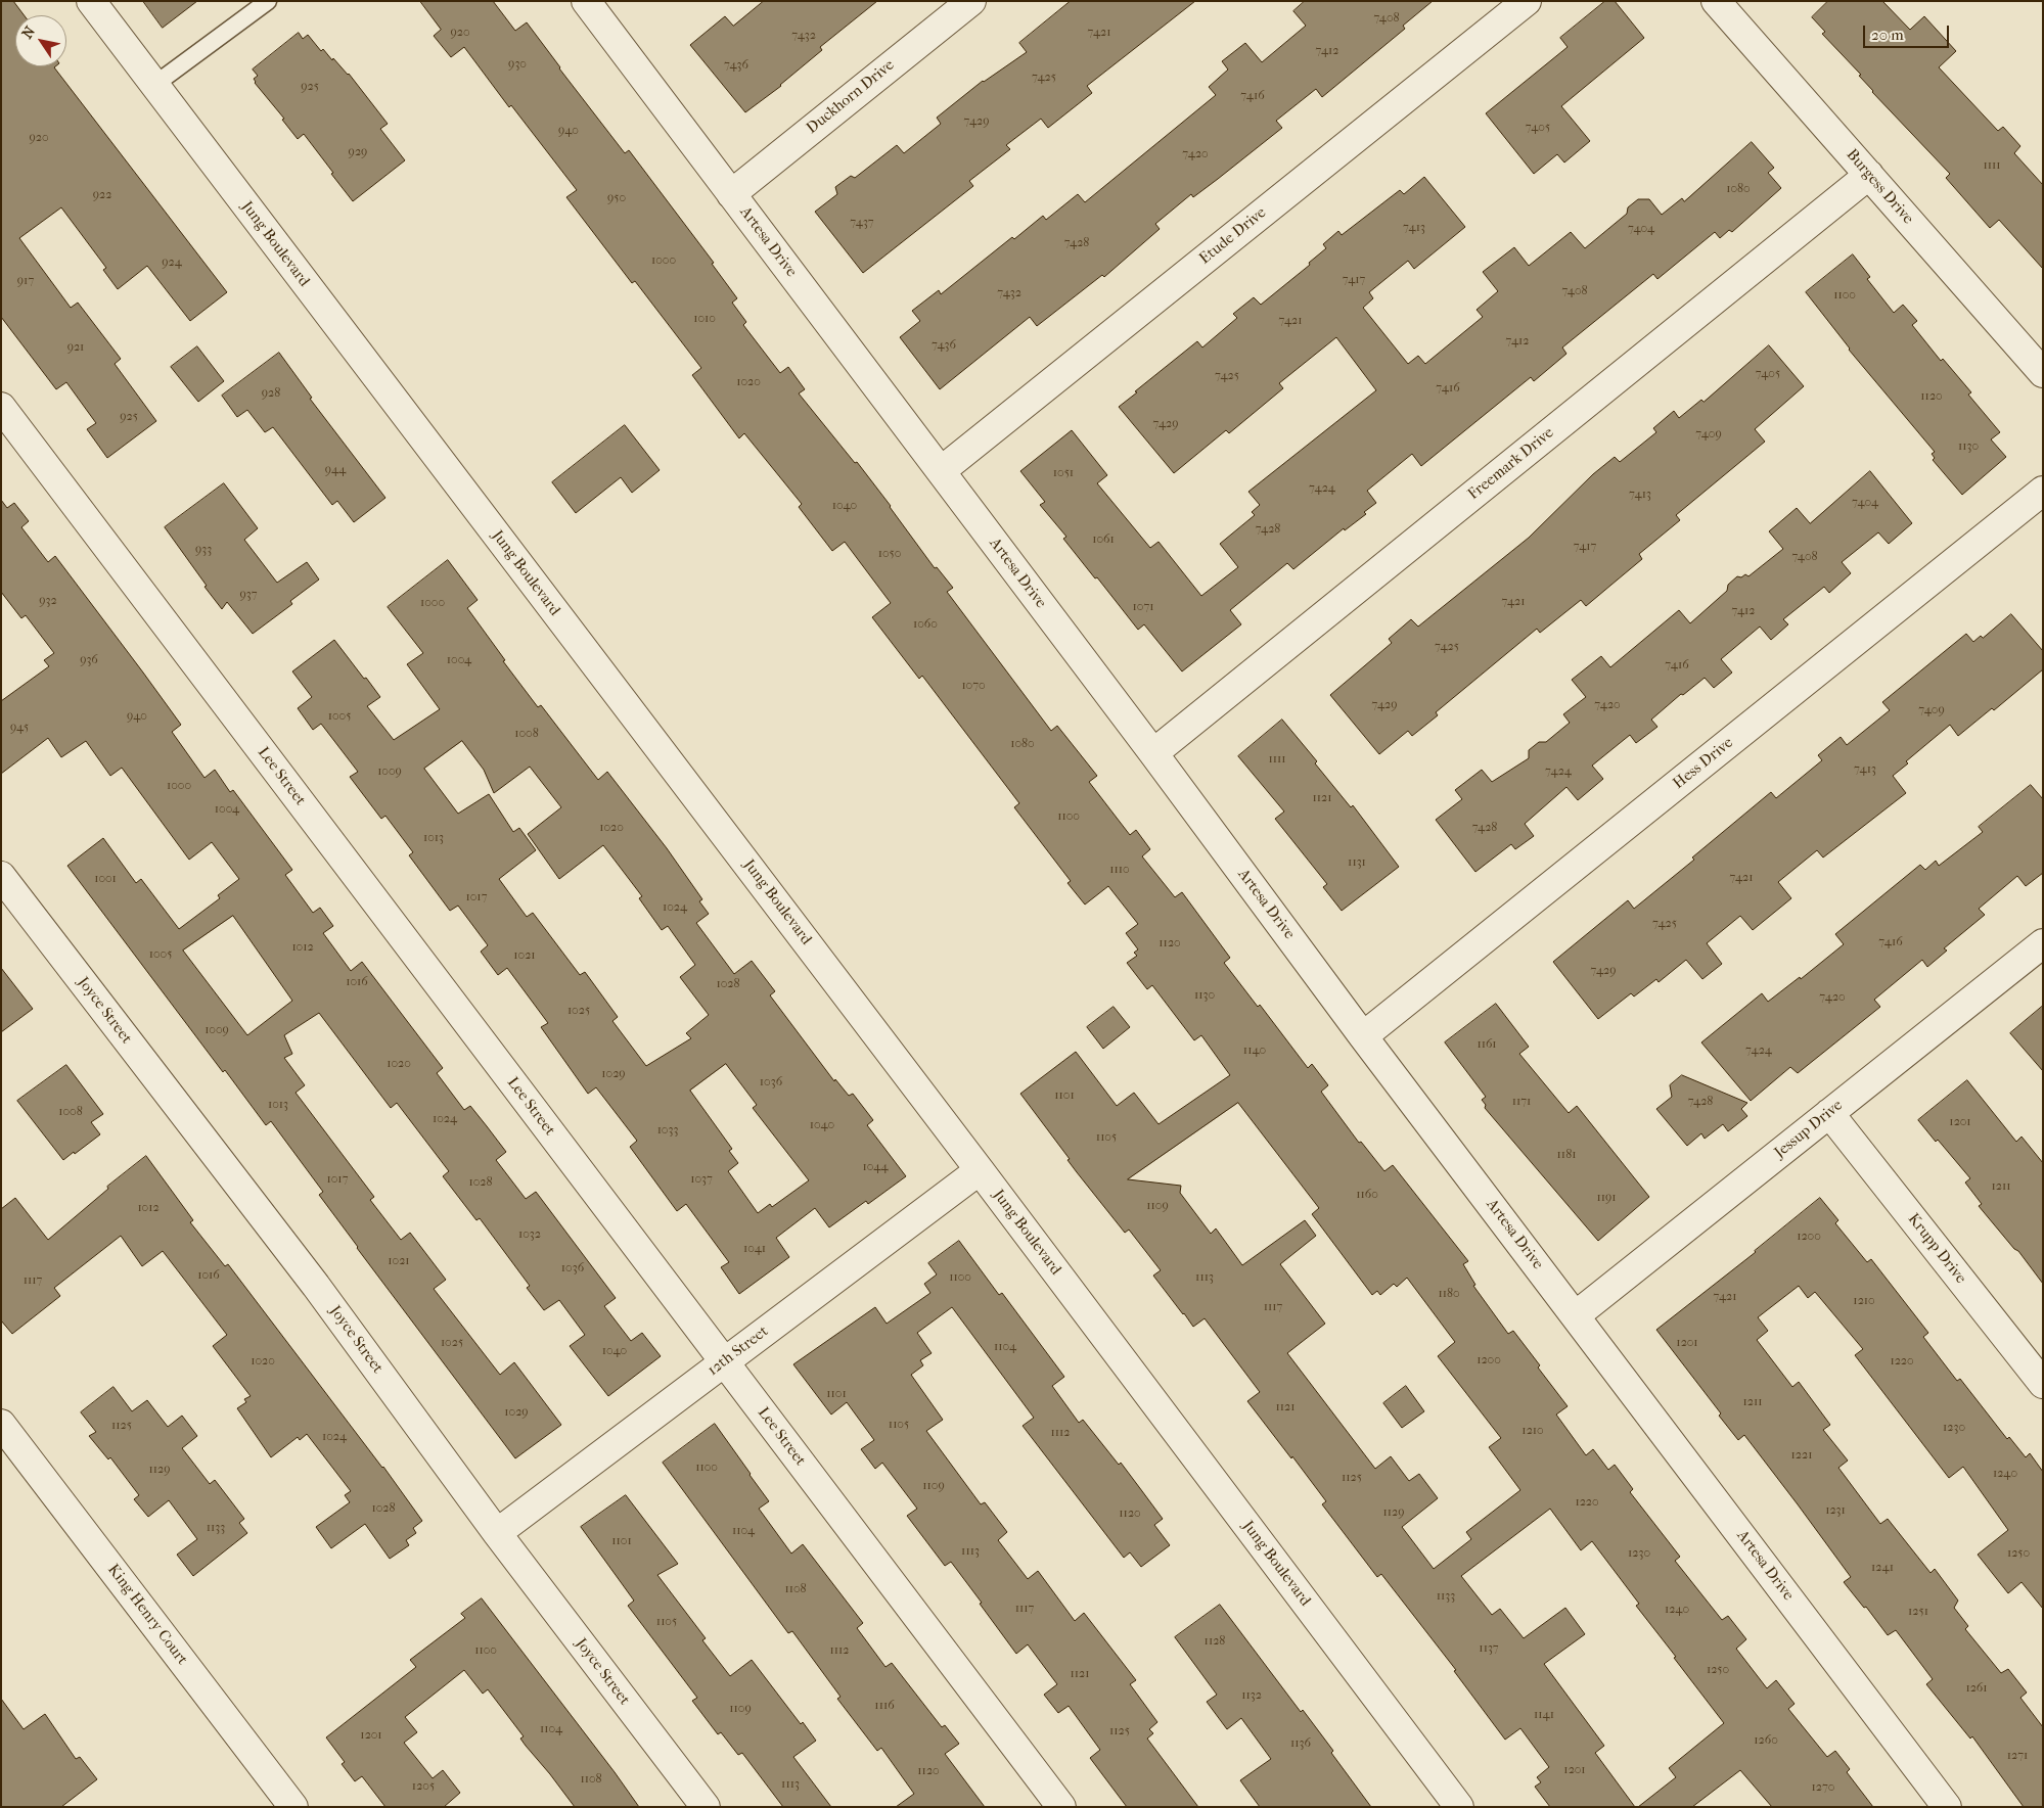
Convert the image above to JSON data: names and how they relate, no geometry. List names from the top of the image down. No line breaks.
{"streets":{"street":["Duckhorn Drive","Burgess Drive","Etude Drive","Artesa Drive","Jung Boulevard","Freemark Drive","Hess Drive","Lee Street","Joyce Street","Jessup Drive","Krupp Drive","12th Street","King Henry Court"]},"crossings":[["Duckhorn Drive","Artesa Drive"],["Burgess Drive","Freemark Drive"],["Etude Drive","Artesa Drive"],["Artesa Drive","Freemark Drive"],["Artesa Drive","Hess Drive"],["Artesa Drive","Jessup Drive"],["Jung Boulevard","12th Street"],["Lee Street","12th Street"],["Joyce Street","12th Street"],["Jessup Drive","Krupp Drive"]],"house_numbers":["7408","920","7421","7432","7412","930","7436","7425","925","7416","7429","7405","940","920","929","7420","1111","1080","922","950","7437","7413","7404","7428","1000","924","7417","917","7408","7432","1100","1010","7421","7412","7436","921","7405","7425","1020","7416","928","1120","925","7429","7409","1130","944","1051","7424","7413","7404","1040","7428","1061","7417","933","1050","7408","937","932","7421","1000","1071","7412","1060","7425","936","1004","7416","1070","7429","7420","7409","940","1005","945","1008","1080","1111","7413","1009","7424","1000","1121","1004","1100","1020","7428","1013","1131","1110","7421","1001","1017","1024","7425","7416","1120","1012","1005","1021","7429","1016","1028","1130","7420","1025","1009","1161","1140","7424","1020","1029","1036","1101","1171","7428","1013","1008","1024","1201","1040","1033","1105","1181","1044","1017","1037","1028","1211","1160","1191","1109","1012","1032","1200","1041","1021","1036","1016","1100","1113","1117","1180","7421","1210","1117","1025","1201","1104","1040","1200","1020","1220","1101","1211","1121","1029","1105","1125","1230","1210","1112","1024","1221","1100","1129","1240","1125","1109","1220","1028","1231","1129","1120","1133","1104","1101","1113","1230","1250","1241","1108","1133","1117","1240","1251","1105","1128","1137","1100","1112","1250","1121","1261","1132","1116","1109","1141","1104","1125","1201","1260","1136","1271","1201","1120","1108","1113","1205","1270"],"scale_bar":"20 m","north":"top left"}
